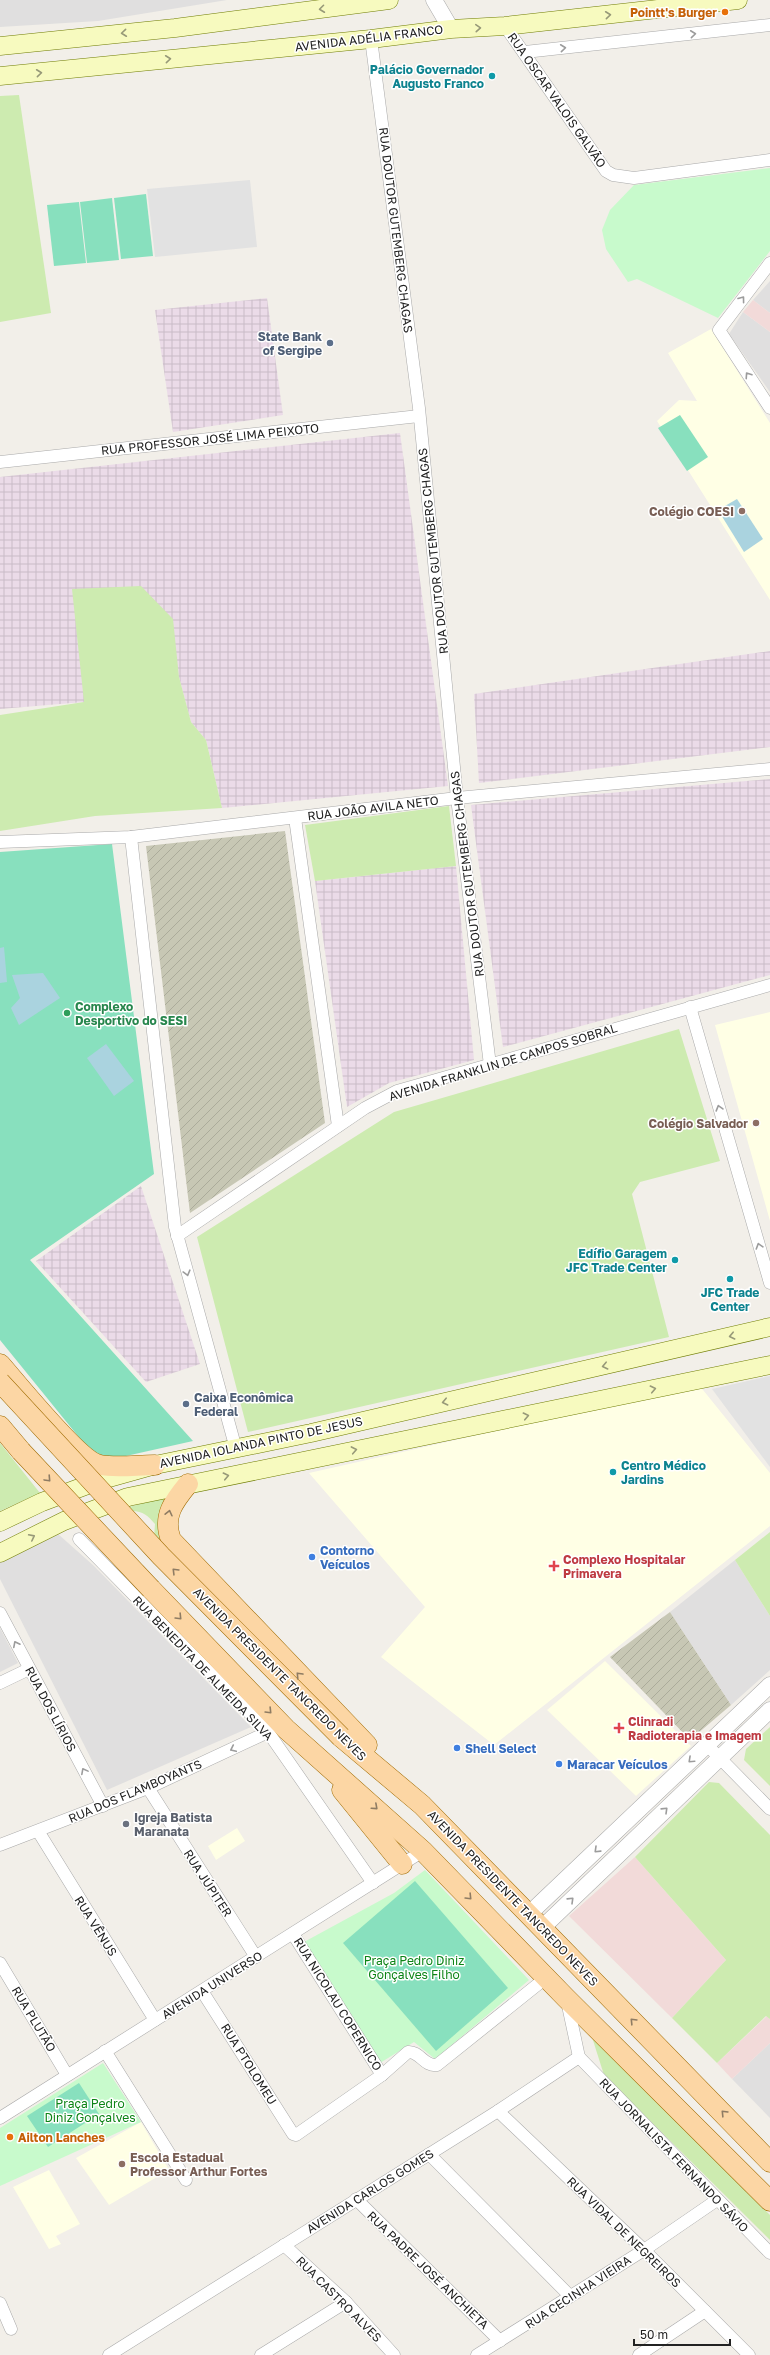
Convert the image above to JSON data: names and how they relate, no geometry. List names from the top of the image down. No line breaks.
{"streets":{"main road":["AVENIDA ADÉLIA FRANCO","AVENIDA IOLANDA PINTO DE JESUS","AVENIDA PRESIDENTE TANCREDO NEVES"],"street":["RUA OSCAR VALOIS GALVÃO","RUA DOUTOR GUTEMBERG CHAGAS","RUA PROFESSOR JOSÉ LIMA PEIXOTO","RUA JOÃO AVILA NETO","AVENIDA FRANKLIN DE CAMPOS SOBRAL","RUA BENEDITA DE ALMEIDA SILVA","RUA DOS LÍRIOS","RUA DOS FLAMBOYANTS","RUA JÚPITER","RUA VÊNUS","AVENIDA UNIVERSO","RUA NICOLAU COPERNICO","RUA PLUTÃO","RUA PTOLOMEU","RUA JORNALISTA FERNANDO SÁVIO","AVENIDA CARLOS GOMES","RUA VIDAL DE NEGREIROS","RUA PADRE JOSÉ ANCHIETA","RUA CECINHA VIEIRA","RUA CASTRO ALVES"]},"crossings":[["AVENIDA ADÉLIA FRANCO","RUA OSCAR VALOIS GALVÃO"],["AVENIDA ADÉLIA FRANCO","RUA DOUTOR GUTEMBERG CHAGAS"],["RUA DOUTOR GUTEMBERG CHAGAS","RUA PROFESSOR JOSÉ LIMA PEIXOTO"],["RUA DOUTOR GUTEMBERG CHAGAS","RUA JOÃO AVILA NETO"],["RUA DOUTOR GUTEMBERG CHAGAS","AVENIDA FRANKLIN DE CAMPOS SOBRAL"],["RUA BENEDITA DE ALMEIDA SILVA","RUA DOS FLAMBOYANTS"],["RUA BENEDITA DE ALMEIDA SILVA","AVENIDA UNIVERSO"],["RUA DOS LÍRIOS","RUA DOS FLAMBOYANTS"],["RUA DOS FLAMBOYANTS","RUA JÚPITER"],["RUA DOS FLAMBOYANTS","RUA VÊNUS"],["RUA JÚPITER","AVENIDA UNIVERSO"],["RUA VÊNUS","AVENIDA UNIVERSO"],["AVENIDA UNIVERSO","RUA NICOLAU COPERNICO"],["AVENIDA UNIVERSO","RUA PLUTÃO"],["AVENIDA UNIVERSO","RUA PTOLOMEU"],["RUA NICOLAU COPERNICO","RUA PTOLOMEU"],["RUA JORNALISTA FERNANDO SÁVIO","AVENIDA CARLOS GOMES"],["RUA JORNALISTA FERNANDO SÁVIO","RUA CECINHA VIEIRA"],["AVENIDA CARLOS GOMES","RUA VIDAL DE NEGREIROS"],["AVENIDA CARLOS GOMES","RUA PADRE JOSÉ ANCHIETA"],["AVENIDA CARLOS GOMES","RUA CASTRO ALVES"],["RUA VIDAL DE NEGREIROS","RUA CECINHA VIEIRA"],["RUA PADRE JOSÉ ANCHIETA","RUA CECINHA VIEIRA"]],"one_way":["RUA DOS LÍRIOS","RUA DOS FLAMBOYANTS"],"parks":["Praça Pedro Diniz Gonçalves Filho","Praça Pedro Diniz Gonçalves"],"places":{"other":["Pointt's Burger","Palácio Governador Augusto Franco","State Bank of Sergipe","Colégio COESI","Complexo Desportivo do SESI","Colégio Salvador","Edífio Garagem JFC Trade Center","JFC Trade Center","Caixa Econômica Federal","Centro Médico Jardins","Contorno Veículos","Shell Select","Maracar Veículos","Igreja Batista Maranata","Ailton Lanches","Escola Estadual Professor Arthur Fortes"],"health":["Complexo Hospitalar Primavera","Clinradi Radioterapia e Imagem"]},"scale_bar":"50 m"}
